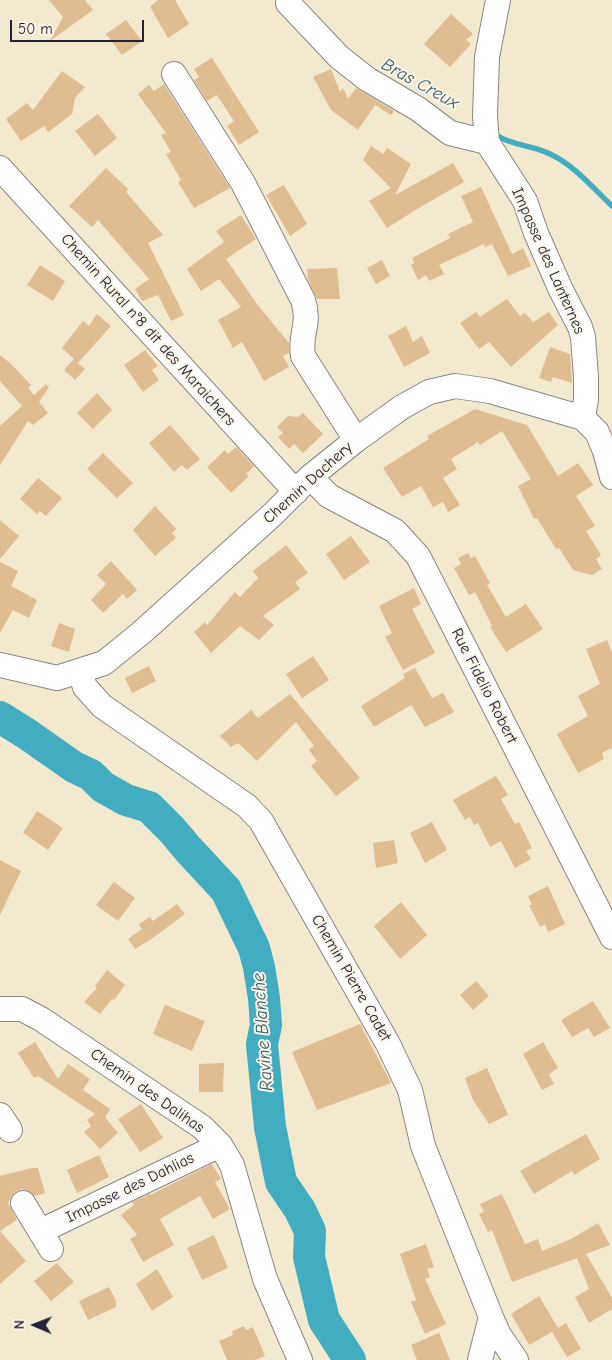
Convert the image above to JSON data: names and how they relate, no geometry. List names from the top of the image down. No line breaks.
{"streets":{"street":["Impasse des Lanternes","Chemin Rural n°8 dit des Maraichers","Chemin Dachery","Rue Fidelio Robert","Chemin Pierre Cadet","Chemin des Dalihas","Impasse des Dahlias"]},"crossings":[["Impasse des Lanternes","Chemin Dachery"],["Chemin Rural n°8 dit des Maraichers","Chemin Dachery"],["Chemin Rural n°8 dit des Maraichers","Rue Fidelio Robert"],["Chemin Dachery","Rue Fidelio Robert"],["Chemin Dachery","Chemin Pierre Cadet"],["Chemin des Dalihas","Impasse des Dahlias"]],"water":["Bras Creux","Ravine Blanche"],"scale_bar":"50 m","north":"left"}
